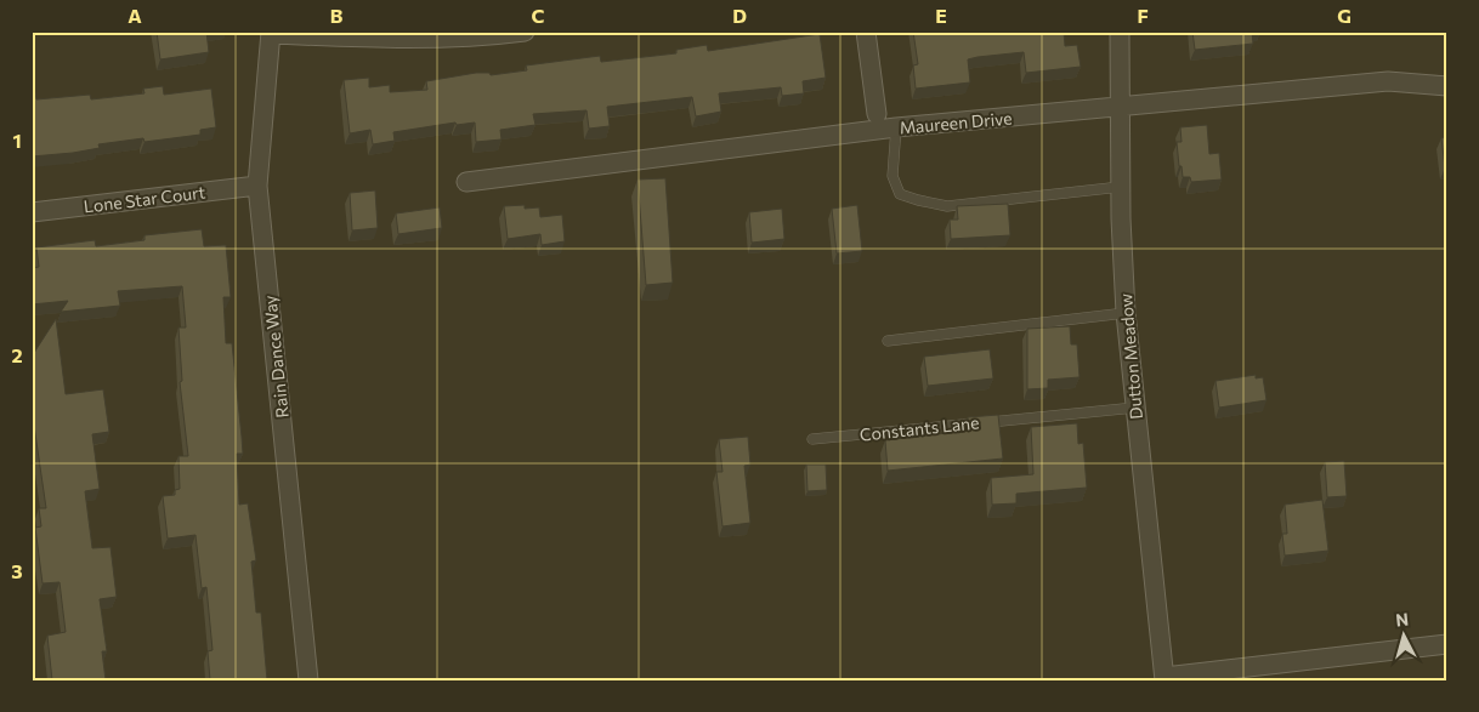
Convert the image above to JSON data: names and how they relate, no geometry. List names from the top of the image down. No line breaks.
{"streets":{"street":["Maureen Drive","Lone Star Court","Rain Dance Way","Dutton Meadow"],"lane":["Constants Lane"]},"crossings":[["Maureen Drive","Dutton Meadow"],["Lone Star Court","Rain Dance Way"],["Dutton Meadow","Constants Lane"]],"north":"top","grid":{"columns":["A","B","C","D","E","F","G"],"rows":["1","2","3"]}}
